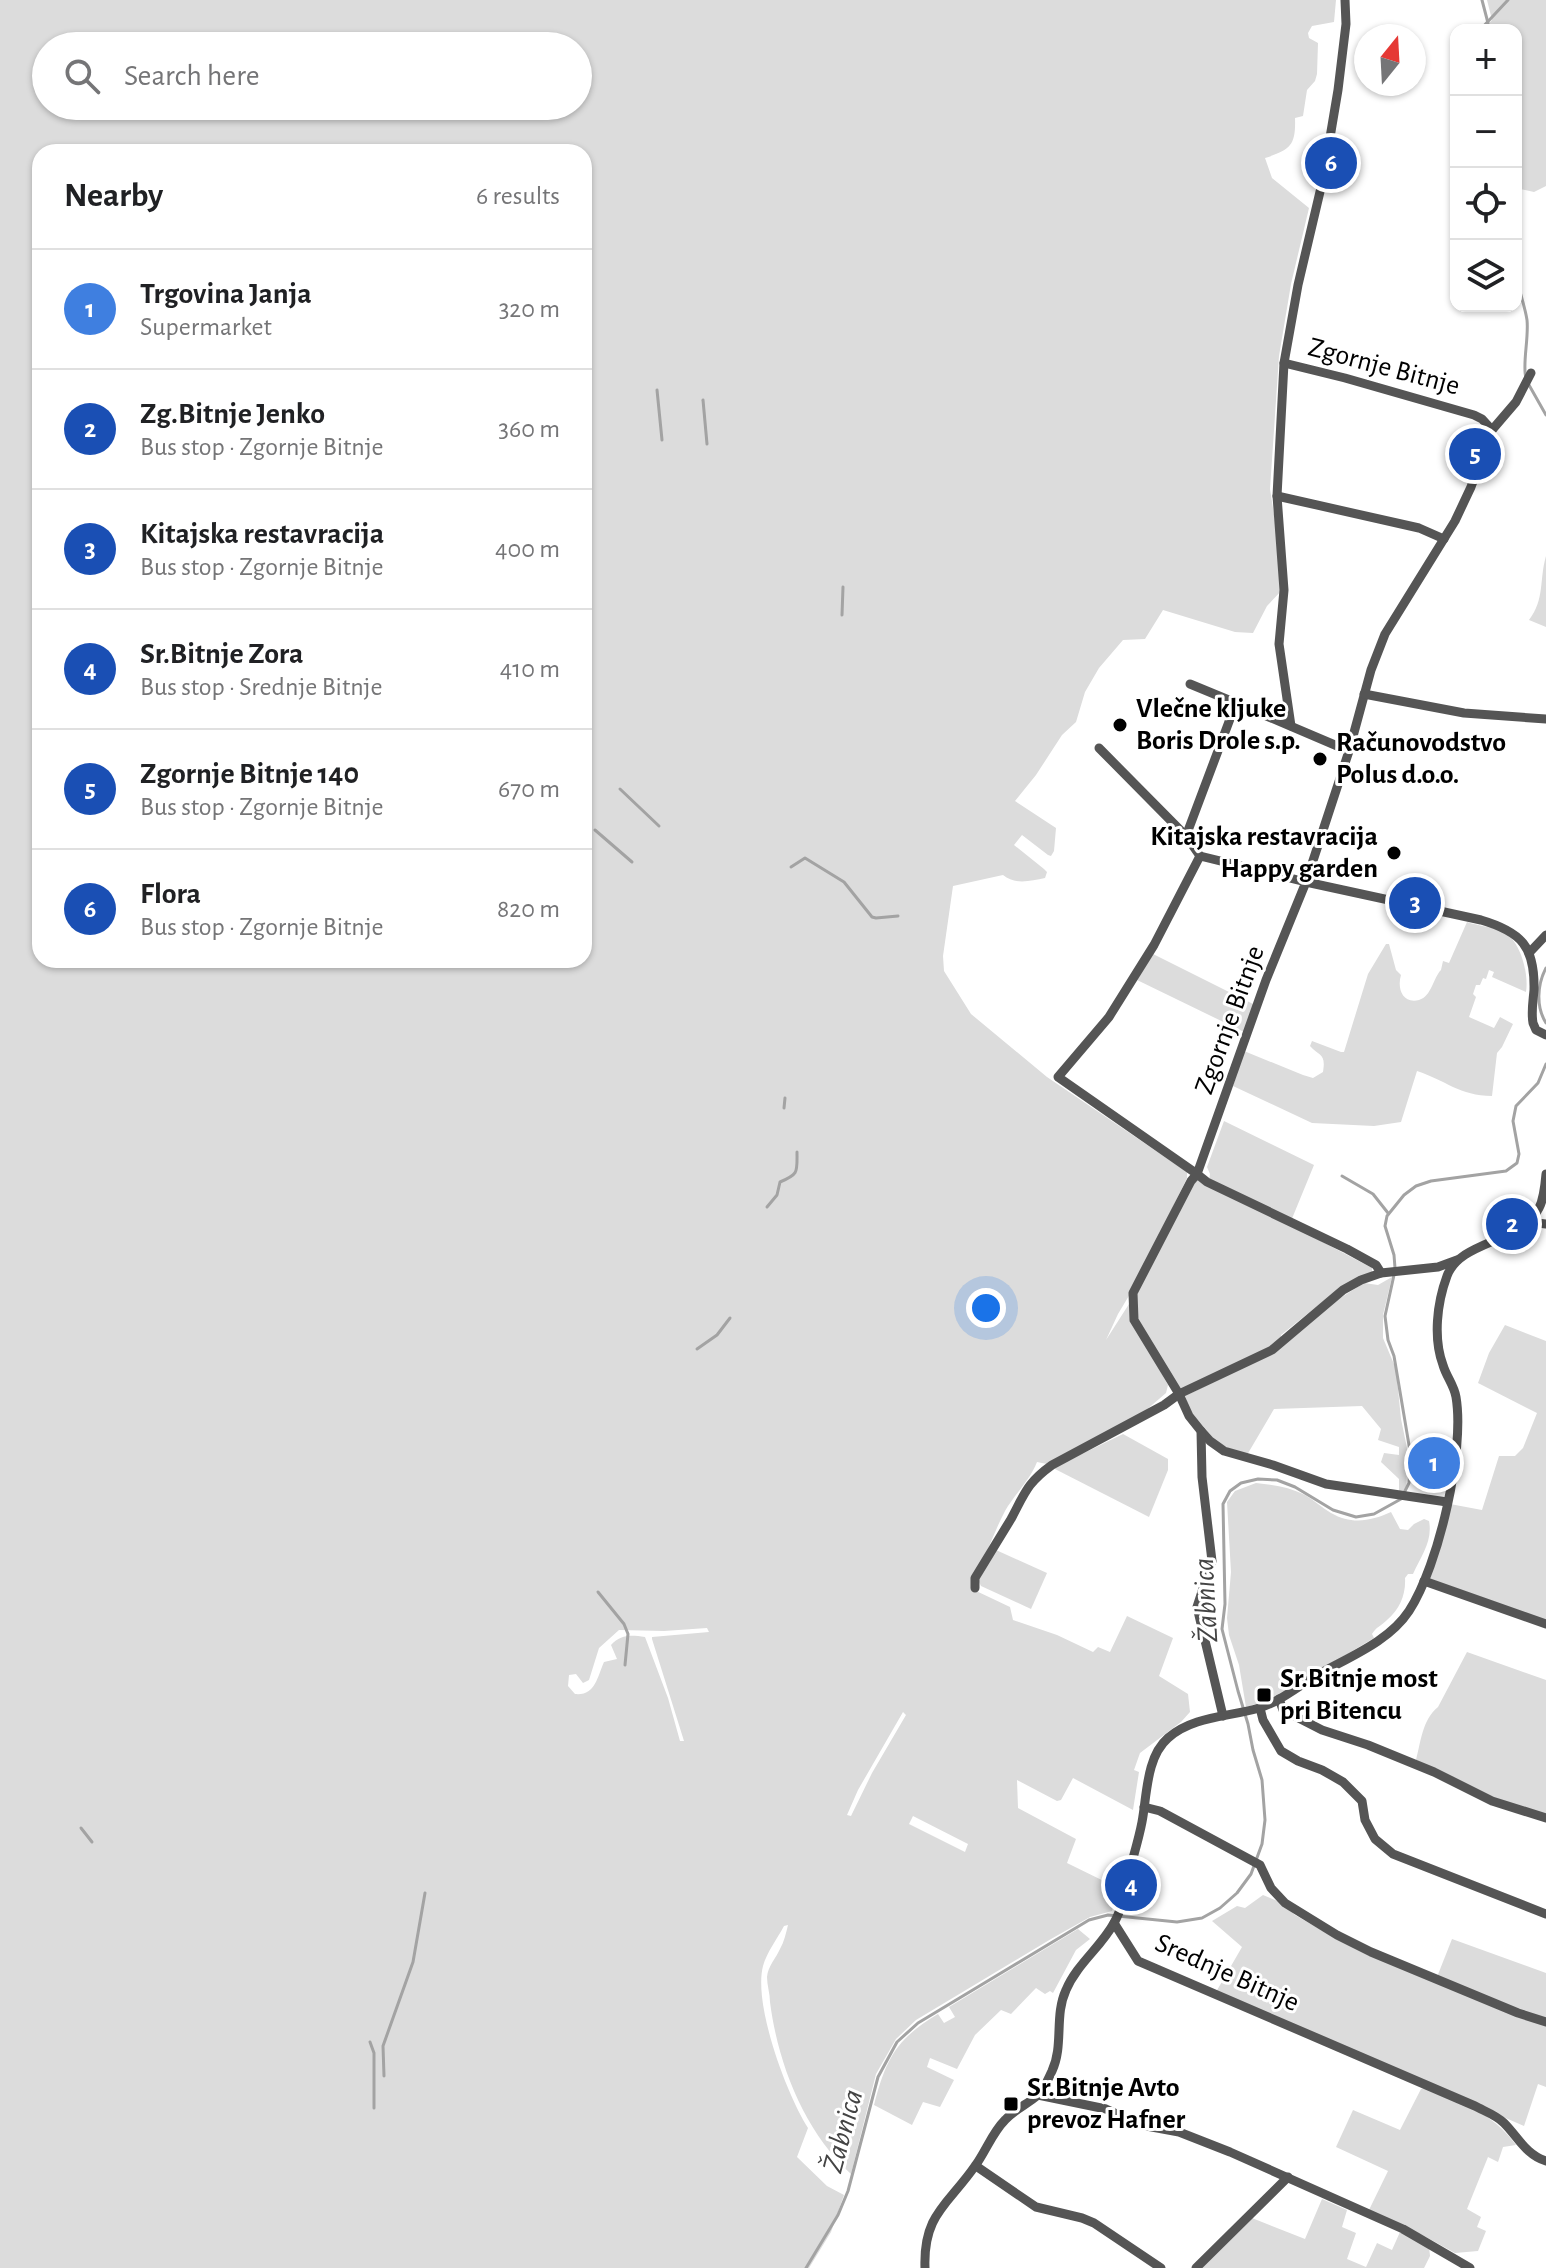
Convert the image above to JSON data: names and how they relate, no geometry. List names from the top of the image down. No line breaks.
{"streets":{"street":["Zgornje Bitnje","Srednje Bitnje"]},"water":["Žabnica"],"places":{"other":["Vlečne kljuke Boris Drole s.p.","Računovodstvo Polus d.o.o.","Kitajska restavracija Happy garden"],"transit":["Sr.Bitnje most pri Bitencu","Sr.Bitnje Avto prevoz Hafner"]},"north":"top","page":{"map_buttons":["+","−"],"search":"Search here","pins":["6","5","3","2","1","4"],"heading":["Nearby","6 results"],"list":[{"mark":"1","name":"Trgovina Janja","note":"Supermarket","value":"320 m"},{"mark":"2","name":"Zg.Bitnje Jenko","note":"Bus stop · Zgornje Bitnje","value":"360 m"},{"mark":"3","name":"Kitajska restavracija","note":"Bus stop · Zgornje Bitnje","value":"400 m"},{"mark":"4","name":"Sr.Bitnje Zora","note":"Bus stop · Srednje Bitnje","value":"410 m"},{"mark":"5","name":"Zgornje Bitnje 140","note":"Bus stop · Zgornje Bitnje","value":"670 m"},{"mark":"6","name":"Flora","note":"Bus stop · Zgornje Bitnje","value":"820 m"}]}}
